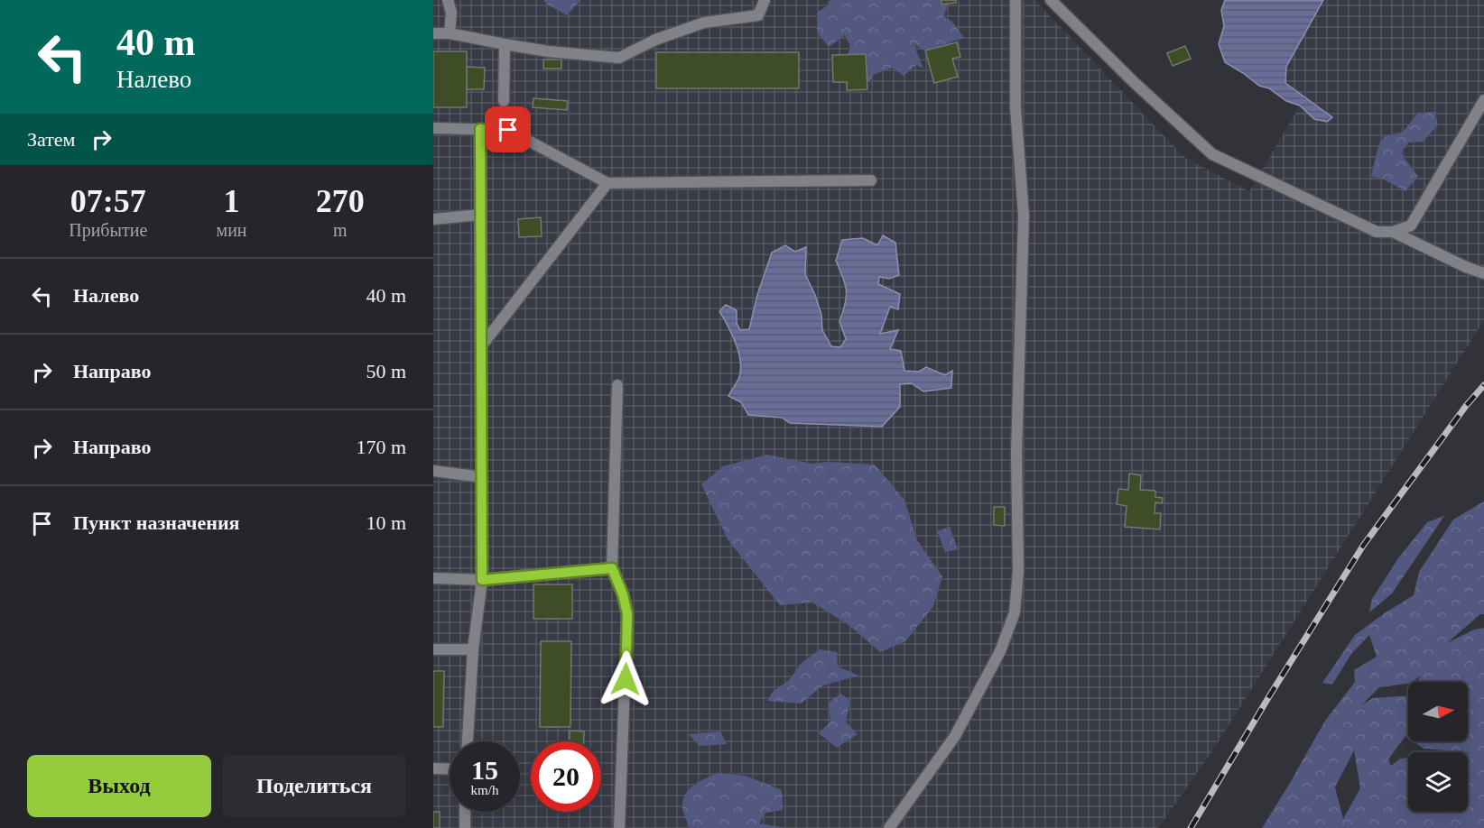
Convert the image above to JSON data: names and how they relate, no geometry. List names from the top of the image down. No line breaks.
{"north":"right","page":{"turn":["40 m","Налево"],"then":"Затем","eta":["07:57","Прибытие","1","мин","270","m"],"list":[{"name":"Налево","value":"40 m"},{"name":"Направо","value":"50 m"},{"name":"Направо","value":"170 m"},{"name":"Пункт назначения","value":"10 m"}],"speed":"15 km/h","limit":"20","buttons":["Выход","Поделиться"]}}
